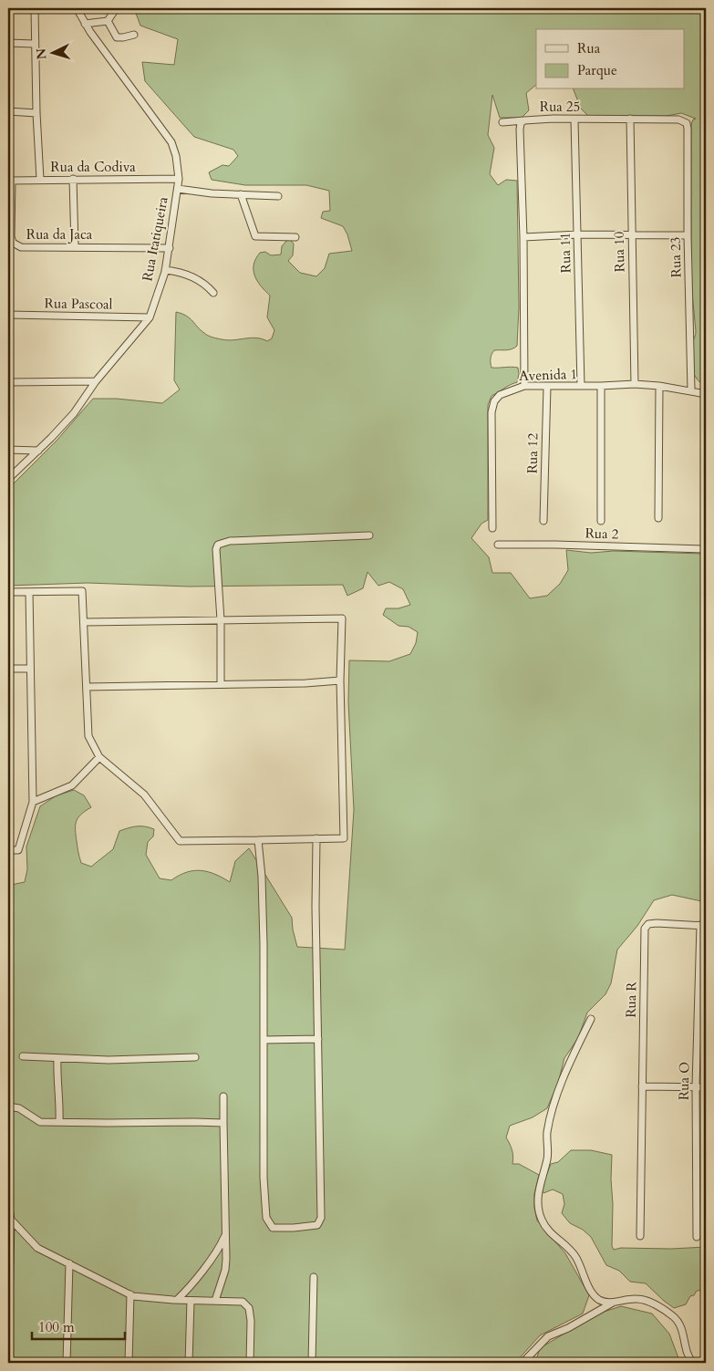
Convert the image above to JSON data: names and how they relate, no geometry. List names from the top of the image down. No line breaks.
{"streets":{"street":["Rua 25","Rua da Codiva","Rua da Jaca","Rua Itatiqueira","Rua 10","Rua 11","Rua 23","Rua Pascoal","Avenida 1","Rua 12","Rua 2","Rua R","Rua O"]},"crossings":[["Rua 25","Rua 10"],["Rua 25","Rua 11"],["Rua 25","Rua 23"],["Rua 25","Avenida 1"],["Rua da Codiva","Rua da Jaca"],["Rua da Codiva","Rua Itatiqueira"],["Rua da Jaca","Rua Itatiqueira"],["Rua Itatiqueira","Rua Pascoal"],["Rua 10","Avenida 1"],["Rua 11","Avenida 1"],["Rua 23","Avenida 1"],["Avenida 1","Rua 12"],["Rua R","Rua O"]],"legend":["Rua","Parque"],"scale_bar":"100 m","north":"left"}
